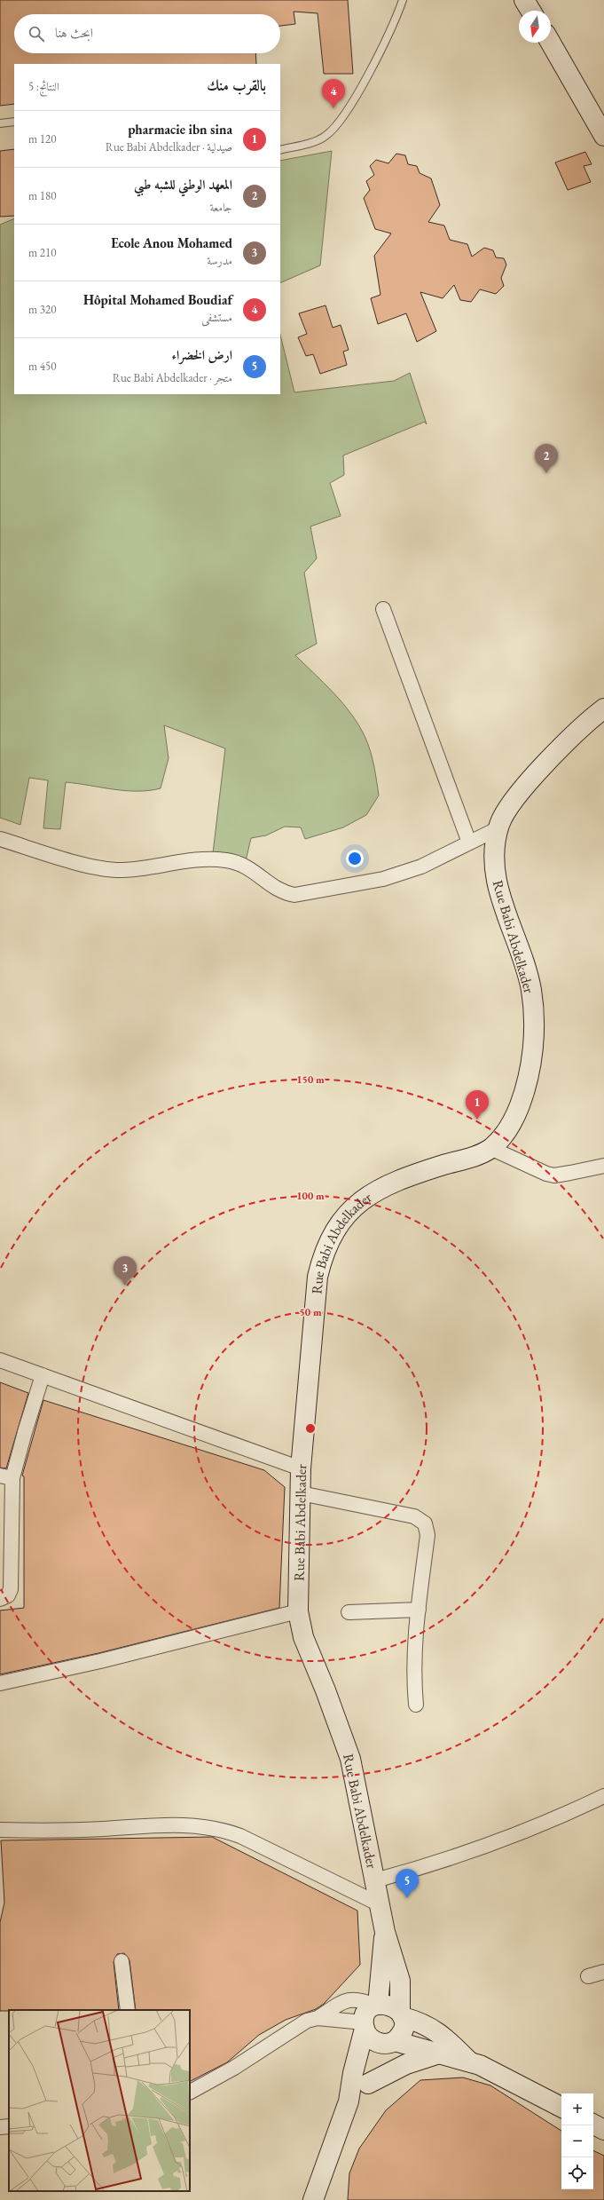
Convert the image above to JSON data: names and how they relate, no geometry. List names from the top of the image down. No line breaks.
{"streets":{"main road":["Rue Babi Abdelkader"]},"north":"bottom","page":{"search":"ابحث هنا","heading":["بالقرب منك","النتائج: 5"],"pins":["4","2","1","3","5"],"list":[{"mark":"1","name":"pharmacie ibn sina","note":"صيدلية · Rue Babi Abdelkader","value":"120 m"},{"mark":"2","name":"المعهد الوطني للشبه طبي","note":"جامعة","value":"180 m"},{"mark":"3","name":"Ecole Anou Mohamed","note":"مدرسة","value":"210 m"},{"mark":"4","name":"Hôpital Mohamed Boudiaf","note":"مستشفى","value":"320 m"},{"mark":"5","name":"ارض الخضراء","note":"متجر · Rue Babi Abdelkader","value":"450 m"}],"map_buttons":["+","−"]},"rings":["150 m","100 m","50 m"]}
